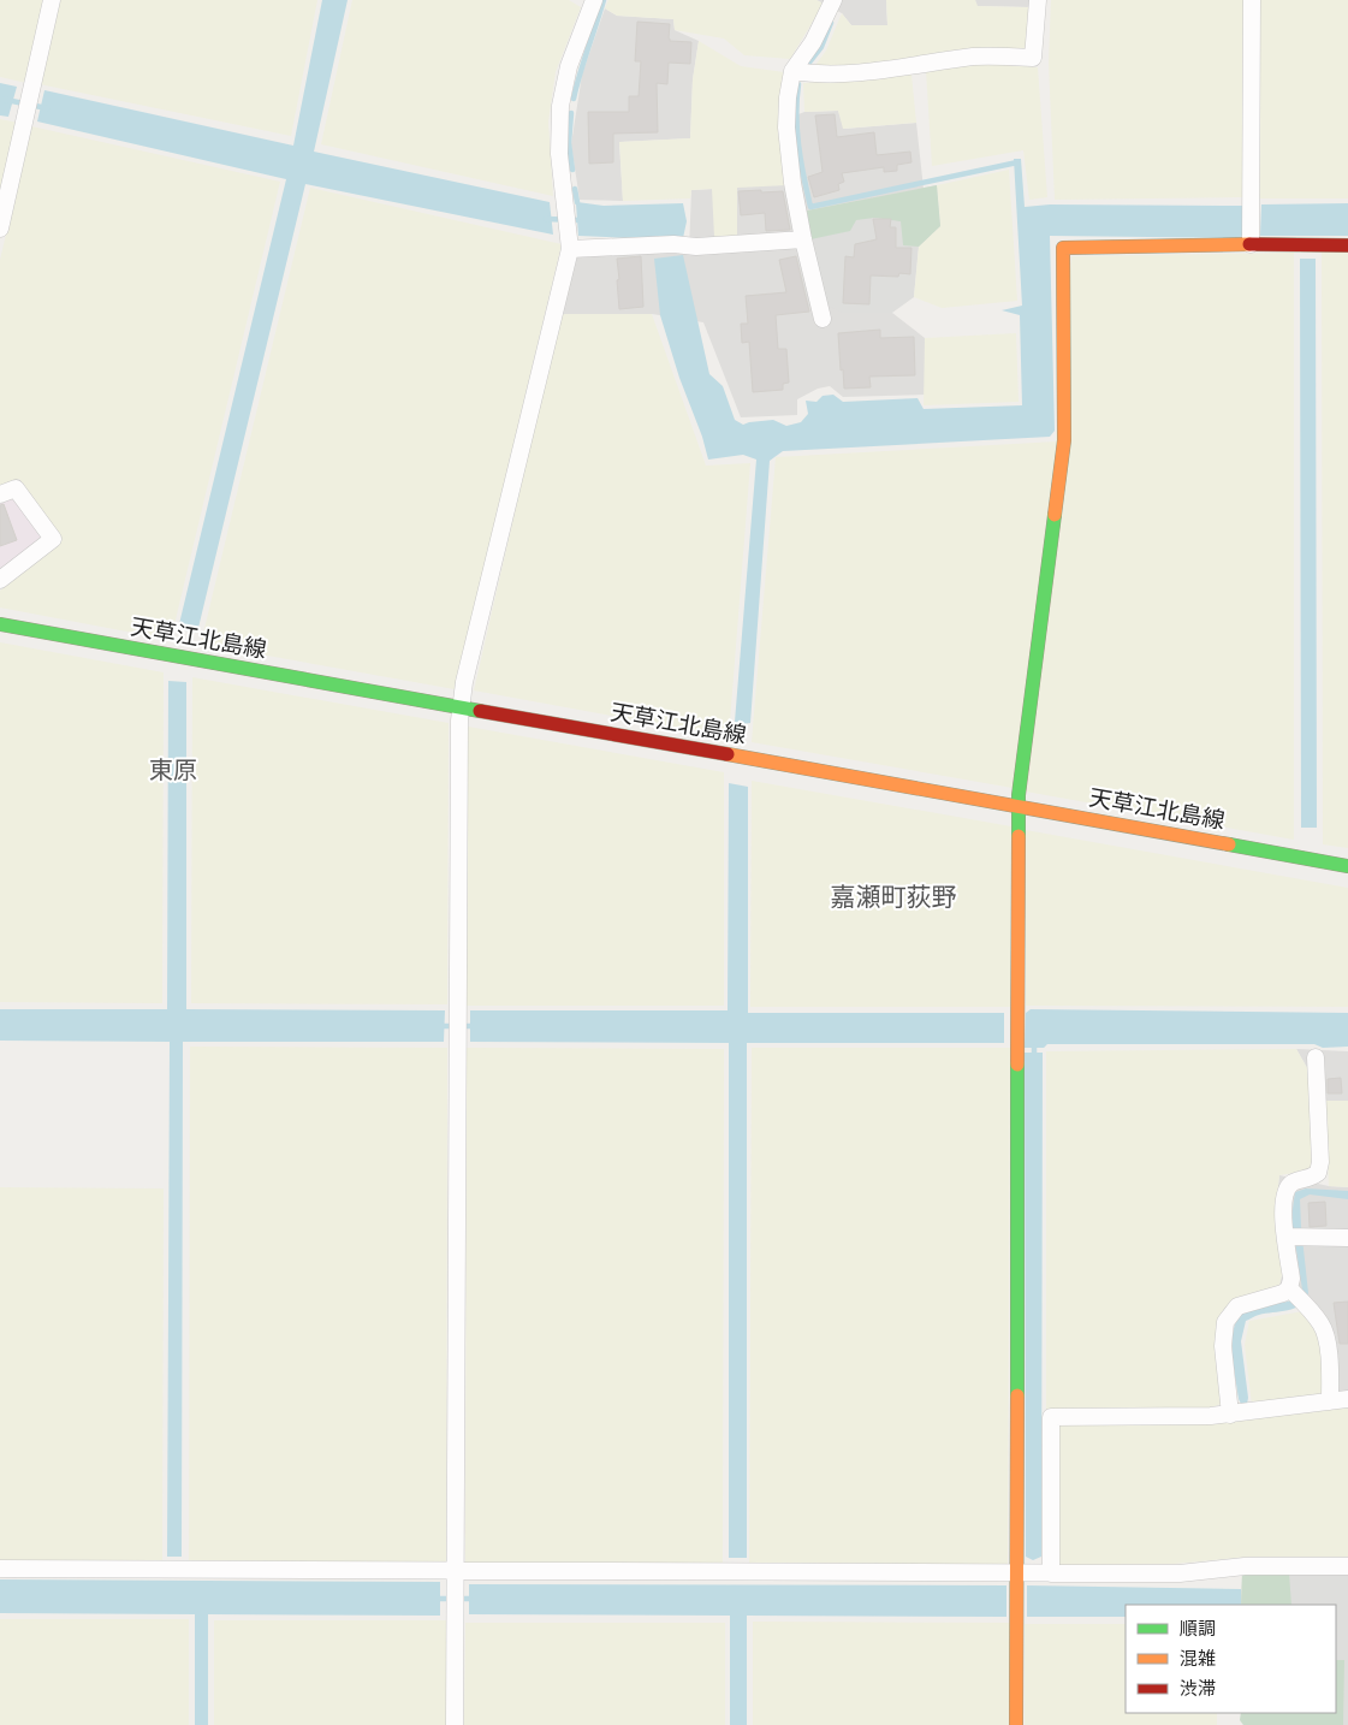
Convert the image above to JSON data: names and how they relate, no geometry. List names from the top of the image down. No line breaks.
{"streets":{"street":["天草江北島線"]},"districts":["東原","嘉瀬町荻野"],"legend":["順調","混雑","渋滞"]}
